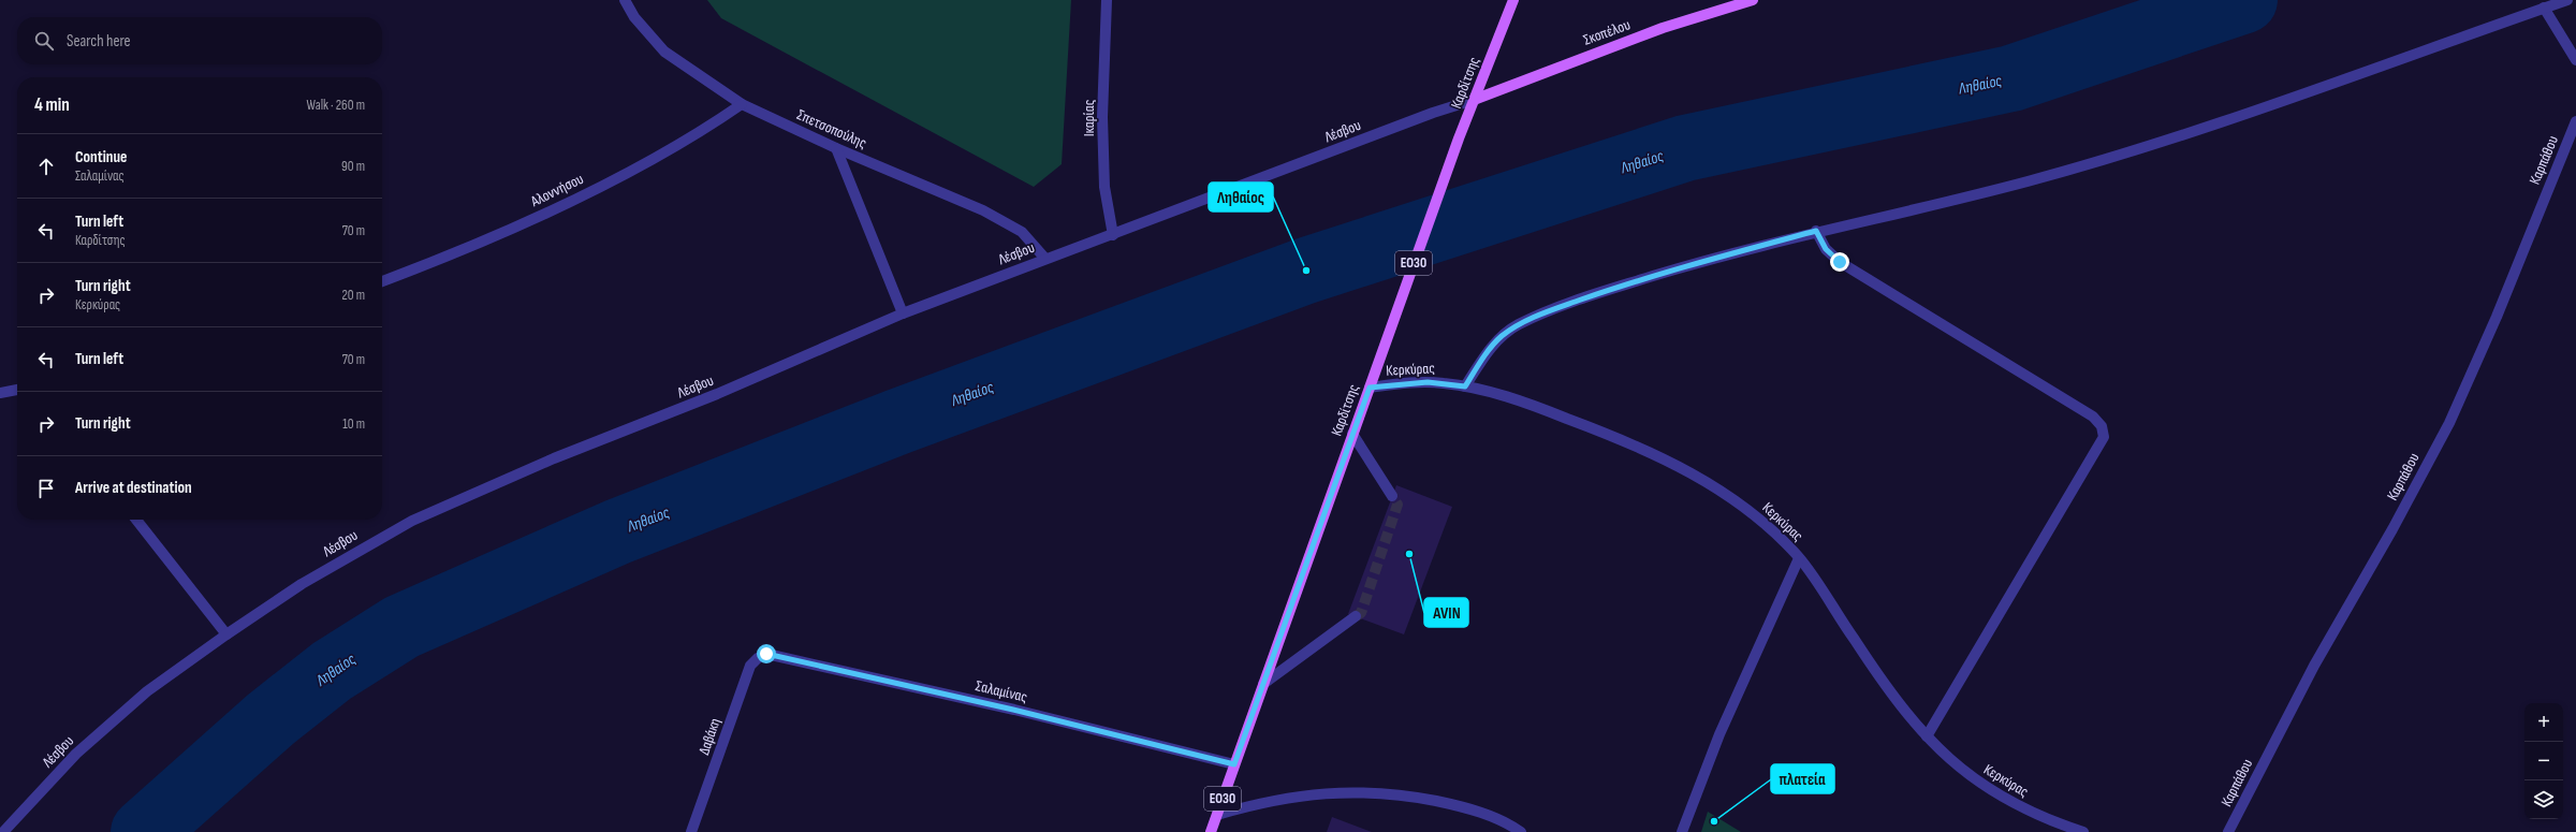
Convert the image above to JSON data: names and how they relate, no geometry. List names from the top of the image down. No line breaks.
{"streets":{"main road":["Σκοπέλου","Καρδίτσης","ΕΟ30"],"street":["Ικαρίας","Σπετσοπούλης","Λέσβου","Καρπάθου","Αλοννήσου","Κερκύρας","Σαλαμίνας","Δαβάκη"]},"crossings":[["Σκοπέλου","Καρδίτσης"],["Σκοπέλου","Λέσβου"],["Καρδίτσης","Λέσβου"],["Καρδίτσης","Κερκύρας"],["Καρδίτσης","Σαλαμίνας"],["Ικαρίας","Λέσβου"],["Σπετσοπούλης","Λέσβου"],["Σπετσοπούλης","Αλοννήσου"],["Σαλαμίνας","Δαβάκη"]],"water":["Ληθαίος"],"places":["Ληθαίος","AVIN","πλατεία"],"page":{"search":"Search here","heading":["4 min","Walk · 260 m"],"list":[["Continue","Σαλαμίνας","90 m"],["Turn left","Καρδίτσης","70 m"],["Turn right","Κερκύρας","20 m"],["Turn left","70 m"],["Turn right","10 m"],"Arrive at destination"],"map_buttons":["+","−"]}}
